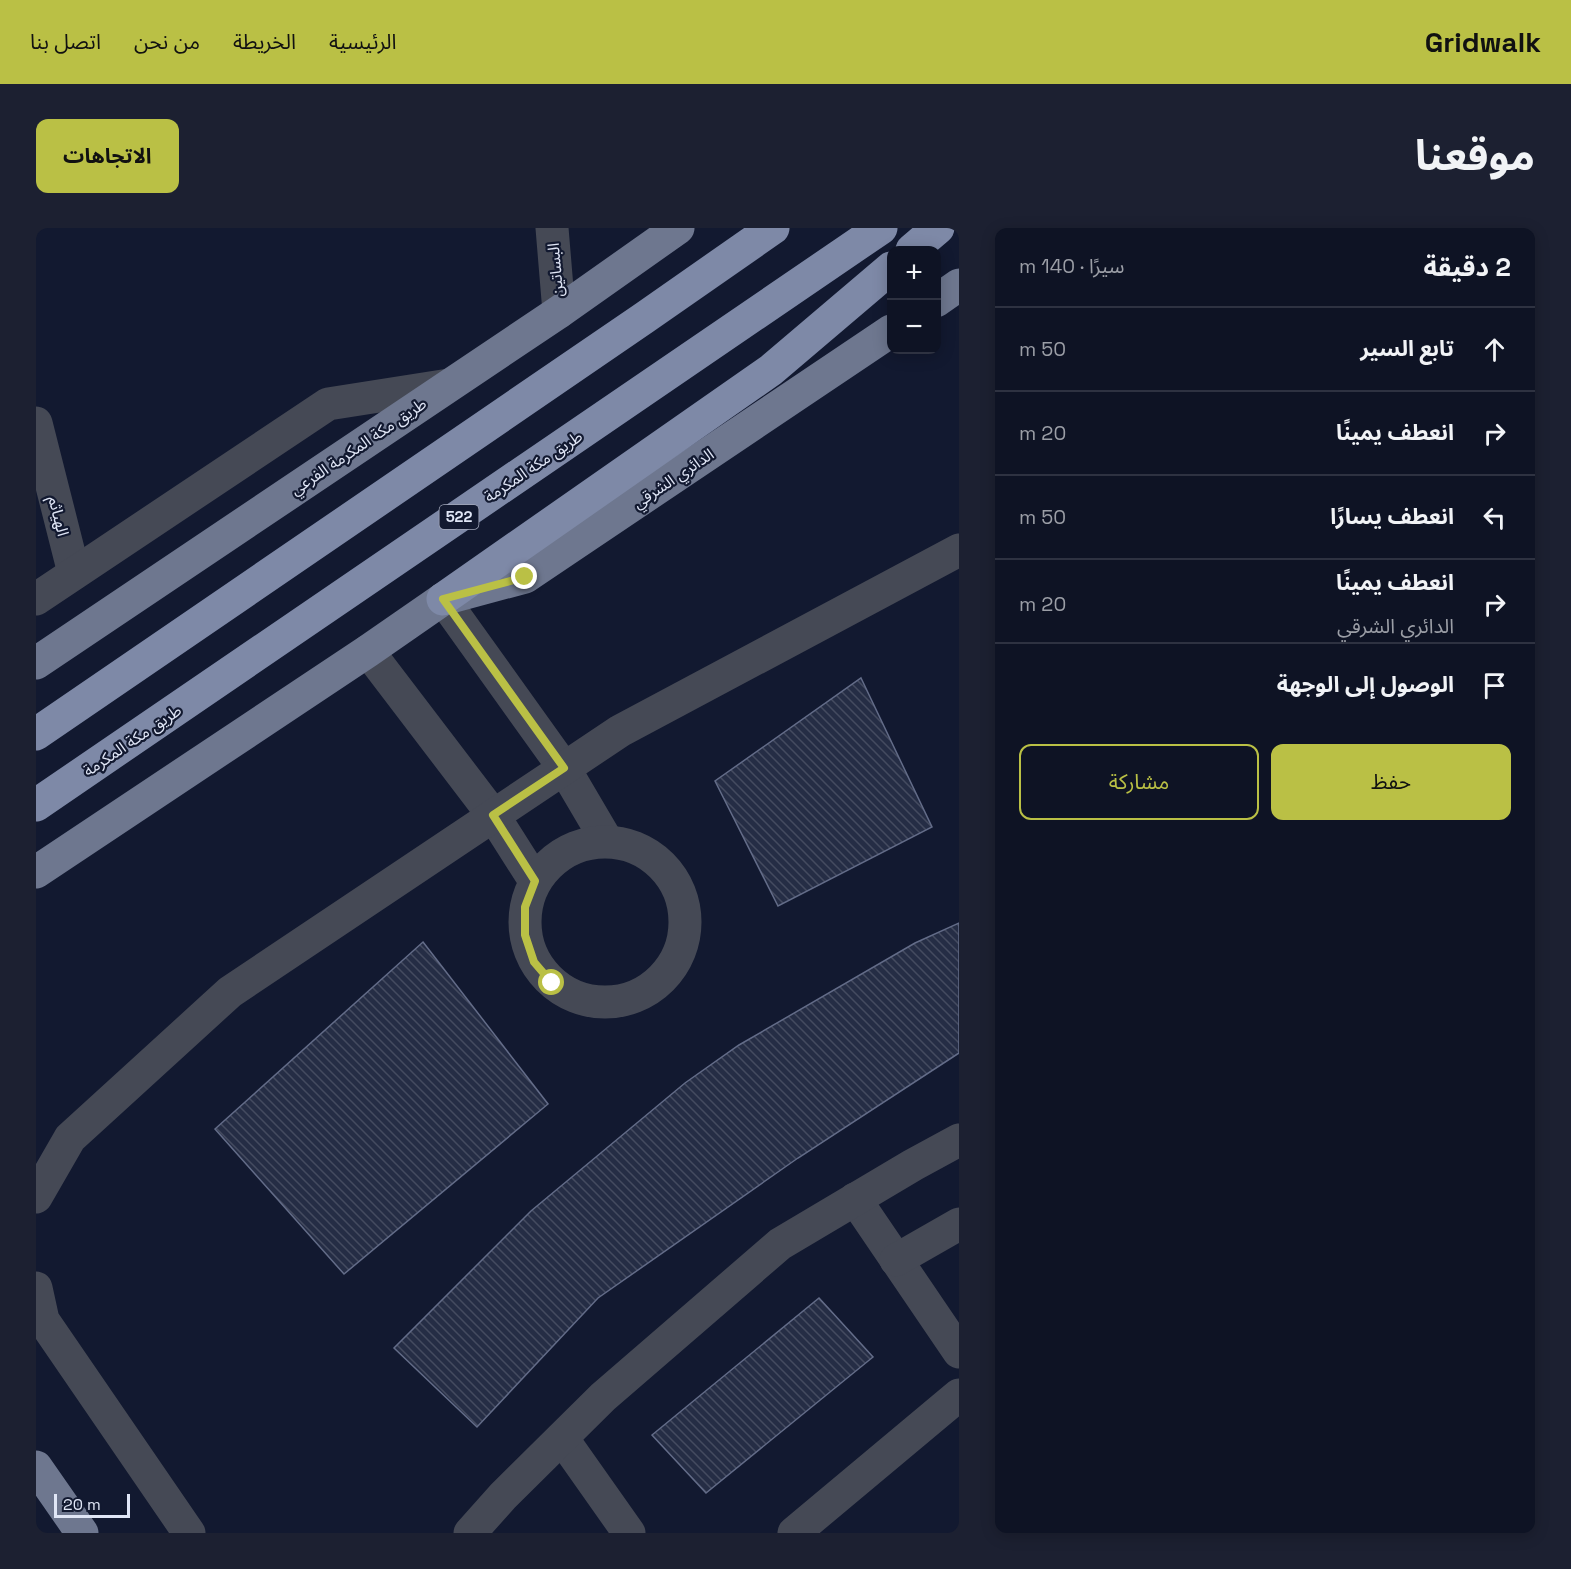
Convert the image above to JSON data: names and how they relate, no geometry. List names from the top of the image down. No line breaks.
{"streets":{"highway":["طريق مكة المكرمة","522"],"main road":["طريق مكة المكرمة الفرعي","الدائري الشرقي"],"street":["البساتين","الهياثم"]},"crossings":[["البساتين","طريق مكة المكرمة الفرعي"]],"scale_bar":"20 m","page":{"header":"Gridwalk","nav":["الرئيسية","الخريطة","من نحن","اتصل بنا"],"title":"موقعنا","buttons":["الاتجاهات",["حفظ","مشاركة"]],"heading":["2 دقيقة","سيرًا · 140 m"],"map_buttons":["+","−"],"list":[["تابع السير","50 m"],["انعطف يمينًا","20 m"],["انعطف يسارًا","50 m"],["انعطف يمينًا","الدائري الشرقي","20 m"],"الوصول إلى الوجهة"],"scale":"20 m"}}
